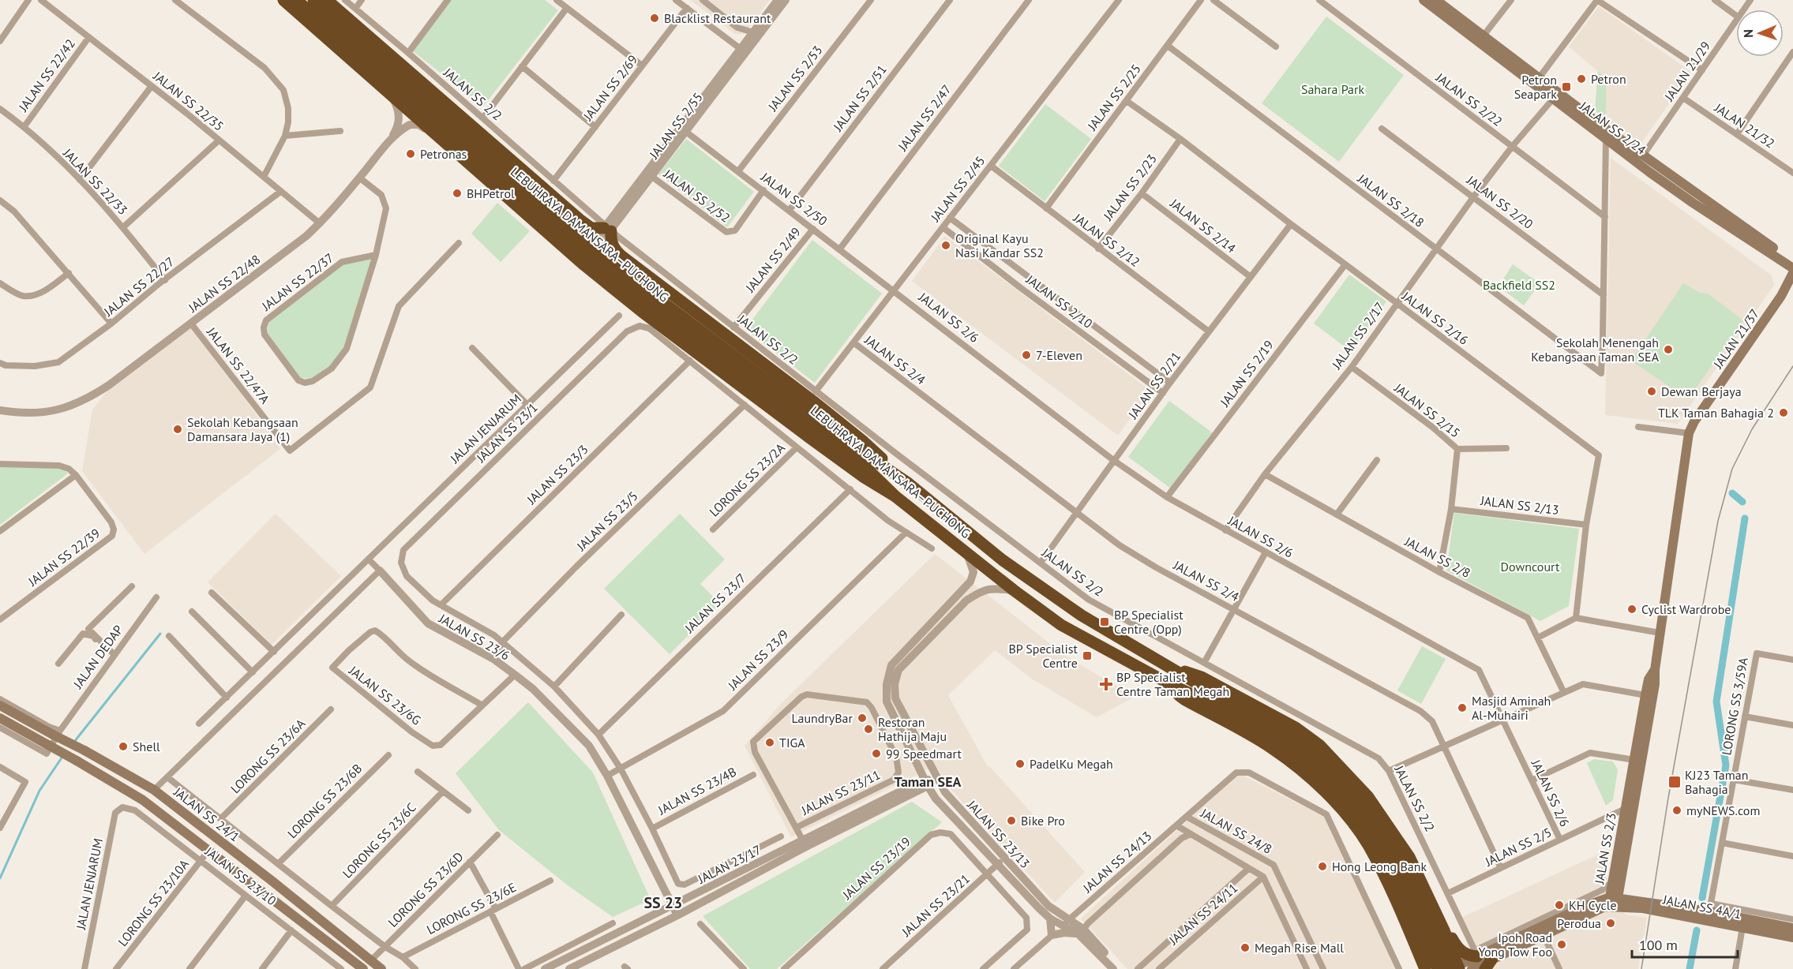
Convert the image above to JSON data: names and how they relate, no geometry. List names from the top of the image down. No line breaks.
{"streets":{"highway":["LEBUHRAYA DAMANSARA–PUCHONG"],"main road":["JALAN SS 2/24","JALAN 21/37","JALAN SS 24/1","JALAN SS 2/3","JALAN SS 4A/1"],"street":["JALAN 21/29","JALAN SS 22/42","JALAN SS 2/53","JALAN SS 2/69","JALAN SS 2/2","JALAN SS 2/25","JALAN SS 2/51","JALAN SS 2/22","JALAN SS 22/35","JALAN SS 2/47","JALAN SS 2/55","JALAN 21/32","JALAN SS 22/33","JALAN SS 2/23","JALAN SS 2/45","JALAN SS 2/52","JALAN SS 2/50","JALAN SS 2/18","JALAN SS 2/20","JALAN SS 2/14","JALAN SS 2/12","JALAN SS 2/49","JALAN SS 22/37","JALAN SS 22/48","JALAN SS 22/27","JALAN SS 2/10","JALAN SS 2/6","JALAN SS 2/16","JALAN SS 2/17","JALAN SS 2/4","JALAN SS 22/47A","JALAN SS 2/19","JALAN SS 2/21","JALAN SS 2/15","JALAN JENJARUM","JALAN SS 23/1","JALAN SS 23/3","LORONG SS 23/2A","JALAN SS 2/13","JALAN SS 23/5","JALAN SS 22/39","JALAN SS 2/8","JALAN SS 23/7","JALAN SS 23/6","JALAN DEDAP","JALAN SS 23/9","JALAN SS 23/6G","LORONG SS 3/59A","LORONG SS 23/6A","JALAN SS 23/4B","JALAN SS 23/11","LORONG SS 23/6B","JALAN SS 24/8","JALAN SS 23/13","LORONG SS 23/6C","JALAN SS 2/5","JALAN SS 24/13","JALAN 23/17","JALAN SS 23/19","JALAN SS 23/10","LORONG SS 23/6D","LORONG SS 23/10A","JALAN SS 23/21","LORONG SS 23/6E","JALAN SS 24/11"]},"crossings":[["JALAN 21/29","JALAN 21/32"],["JALAN 21/29","JALAN SS 2/24"],["JALAN SS 22/42","JALAN SS 22/35"],["JALAN SS 22/42","JALAN SS 22/33"],["JALAN SS 2/53","JALAN SS 2/50"],["JALAN SS 2/69","JALAN SS 2/2"],["JALAN SS 2/2","JALAN SS 2/55"],["JALAN SS 2/2","JALAN SS 2/45"],["JALAN SS 2/2","JALAN SS 2/49"],["JALAN SS 2/2","JALAN SS 2/21"],["JALAN SS 2/2","JALAN SS 2/5"],["JALAN SS 2/2","JALAN SS 2/3"],["JALAN SS 2/25","JALAN SS 2/18"],["JALAN SS 2/25","JALAN SS 2/12"],["JALAN SS 2/25","JALAN SS 2/16"],["JALAN SS 2/51","JALAN SS 2/50"],["JALAN SS 2/22","JALAN SS 2/17"],["JALAN SS 22/35","JALAN SS 22/48"],["JALAN SS 22/35","JALAN SS 22/27"],["JALAN SS 2/47","JALAN SS 2/50"],["JALAN SS 2/55","JALAN SS 2/52"],["JALAN SS 2/55","JALAN SS 2/50"],["JALAN SS 2/24","JALAN SS 2/17"],["JALAN SS 22/33","JALAN SS 22/27"],["JALAN SS 2/23","JALAN SS 2/14"],["JALAN SS 2/23","JALAN SS 2/12"],["JALAN SS 2/23","JALAN SS 2/16"],["JALAN SS 2/45","JALAN SS 2/50"],["JALAN SS 2/45","JALAN SS 2/12"],["JALAN SS 2/45","JALAN SS 2/10"],["JALAN SS 2/45","JALAN SS 2/6"],["JALAN SS 2/45","JALAN SS 2/4"],["JALAN SS 2/52","JALAN SS 2/50"],["JALAN SS 2/50","JALAN SS 2/49"],["JALAN SS 2/50","JALAN SS 2/6"],["JALAN SS 2/18","JALAN SS 2/20"],["JALAN SS 2/18","JALAN SS 2/17"],["JALAN SS 2/20","JALAN SS 2/17"],["JALAN SS 2/14","JALAN SS 2/21"],["LEBUHRAYA DAMANSARA–PUCHONG","JALAN SS 23/13"],["LEBUHRAYA DAMANSARA–PUCHONG","JALAN SS 2/3"],["JALAN SS 2/12","JALAN SS 2/21"],["JALAN SS 22/37","JALAN SS 22/48"],["JALAN SS 22/48","JALAN SS 22/47A"],["JALAN SS 2/10","JALAN SS 2/21"],["JALAN SS 2/6","JALAN SS 2/17"],["JALAN SS 2/6","JALAN SS 2/19"],["JALAN SS 2/6","JALAN SS 2/21"],["JALAN SS 2/6","JALAN SS 2/5"],["JALAN SS 2/16","JALAN SS 2/17"],["JALAN SS 2/16","JALAN SS 2/19"],["JALAN SS 2/16","JALAN SS 2/21"],["JALAN SS 2/16","JALAN SS 2/13"],["JALAN SS 2/17","JALAN SS 2/15"],["JALAN SS 2/17","JALAN SS 2/8"],["JALAN 21/37","JALAN SS 2/3"],["JALAN SS 2/4","JALAN SS 2/21"],["JALAN SS 2/4","JALAN SS 2/5"],["JALAN SS 2/15","JALAN SS 2/13"],["JALAN SS 2/15","JALAN SS 2/8"],["JALAN JENJARUM","JALAN SS 23/10"],["JALAN SS 23/1","JALAN SS 23/3"],["JALAN SS 23/5","JALAN SS 23/6"],["JALAN SS 23/6","JALAN SS 23/9"],["JALAN SS 23/6","JALAN SS 23/6G"],["JALAN SS 23/6","JALAN 23/17"],["JALAN DEDAP","JALAN SS 24/1"],["LORONG SS 3/59A","JALAN SS 4A/1"],["JALAN SS 23/11","JALAN 23/17"],["JALAN SS 24/1","LORONG SS 23/6D"],["JALAN SS 24/8","JALAN SS 24/13"],["JALAN SS 24/8","JALAN SS 24/11"],["JALAN SS 23/13","JALAN SS 24/13"],["JALAN SS 23/13","JALAN 23/17"],["JALAN SS 23/13","JALAN SS 23/21"],["JALAN SS 2/5","JALAN SS 2/3"],["JALAN SS 2/3","JALAN SS 4A/1"],["JALAN SS 23/19","JALAN SS 23/21"],["JALAN SS 23/10","LORONG SS 23/10A"]],"districts":["Taman SEA","SS 23"],"parks":["Sahara Park","Backfield SS2","Downcourt"],"places":{"other":["Blacklist Restaurant","Petron","Petronas","BHPetrol","Original Kayu Nasi Kandar SS2","Sekolah Menengah Kebangsaan Taman SEA","7-Eleven","Dewan Berjaya","TLK Taman Bahagia 2","Sekolah Kebangsaan Damansara Jaya (1)","Cyclist Wardrobe","Masjid Aminah Al-Muhairi","LaundryBar","Restoran Hathija Maju","TIGA","Shell","99 Speedmart","PadelKu Megah","myNEWS.com","Bike Pro","Hong Leong Bank","KH Cycle","Perodua","Ipoh Road Yong Tow Foo","Megah Rise Mall"],"transit":["Petron Seapark","BP Specialist Centre (Opp)","BP Specialist Centre","KJ23 Taman Bahagia"],"health":["BP Specialist Centre Taman Megah"]},"scale_bar":"100 m","north":"left"}
